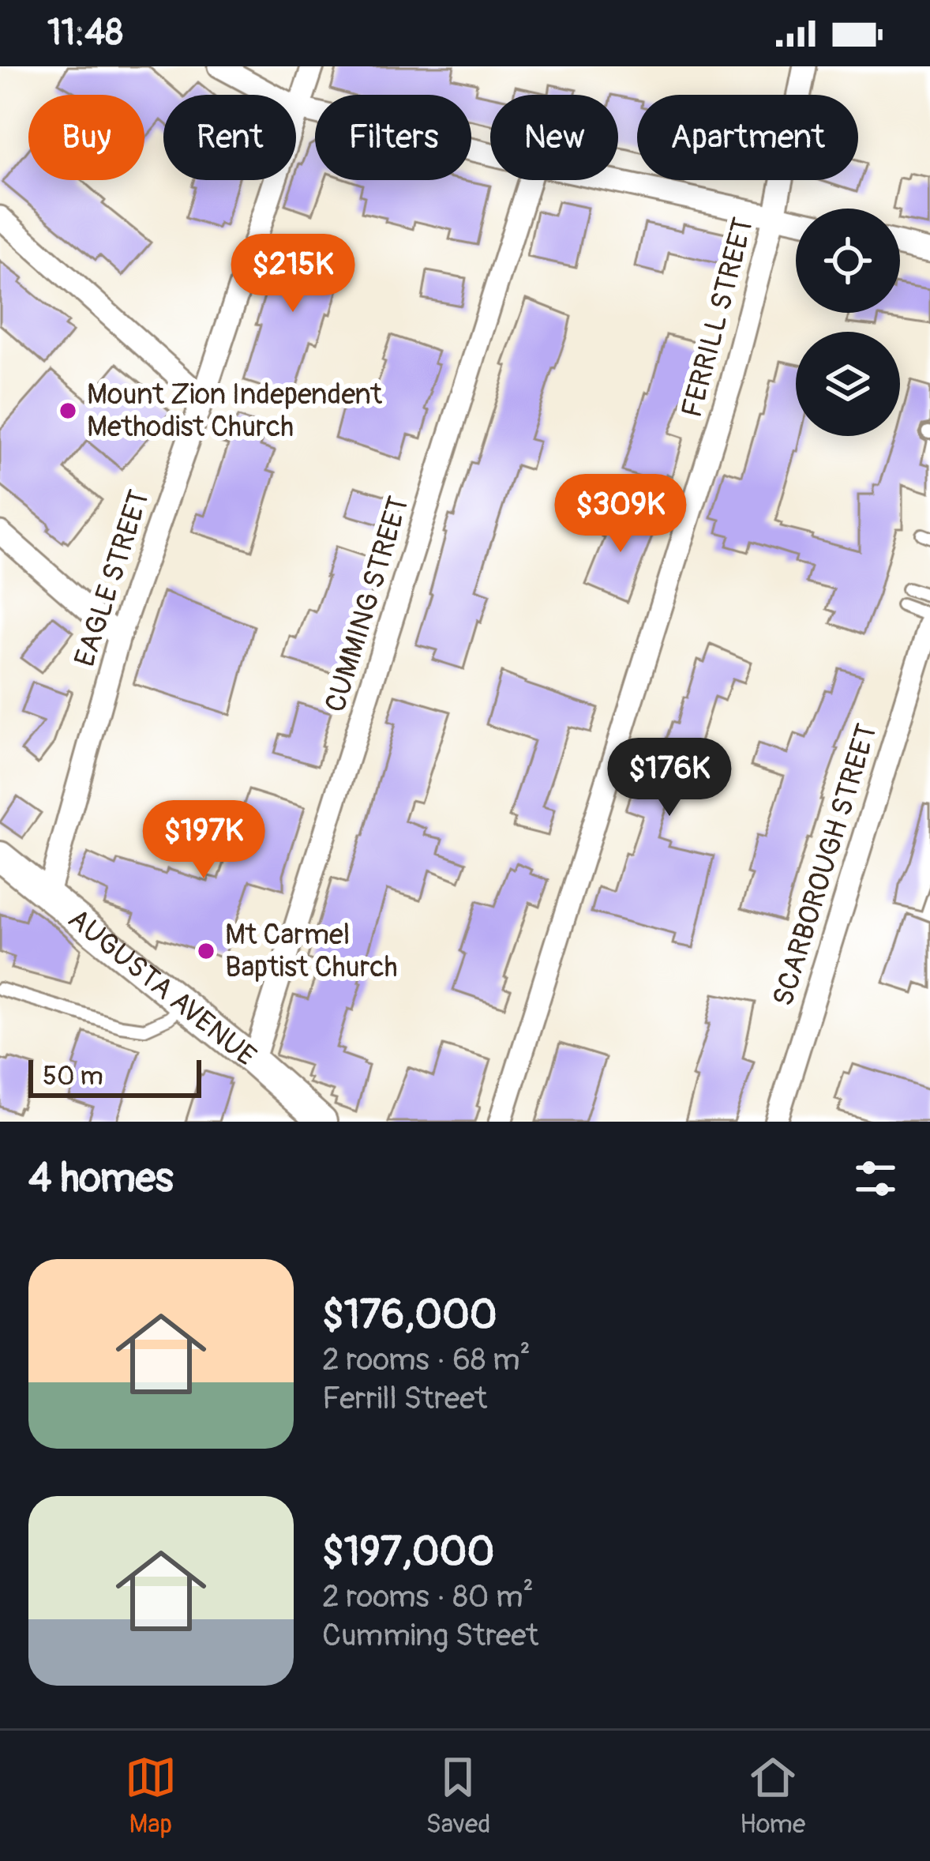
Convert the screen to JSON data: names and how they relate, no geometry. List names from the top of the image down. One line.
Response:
{"streets":{"main road":["AUGUSTA AVENUE"],"street":["FERRILL STREET","EAGLE STREET","CUMMING STREET","SCARBOROUGH STREET"]},"crossings":[["EAGLE STREET","AUGUSTA AVENUE"],["CUMMING STREET","AUGUSTA AVENUE"]],"places":["Mount Zion Independent Methodist Church","Mt Carmel Baptist Church"],"scale_bar":"50 m","page":{"status":"11:48","chip":["Buy","Rent","Filters","New","Apartment"],"price":["$215K","$309K","$176K","$197K"],"scale":"50 m","heading":"4 homes","list":[{"name":"$176,000","note":"2 rooms · 68 m² · Ferrill Street"},{"name":"$197,000","note":"2 rooms · 80 m² · Cumming Street"}],"tabs":["Map","Saved","Home"]}}
